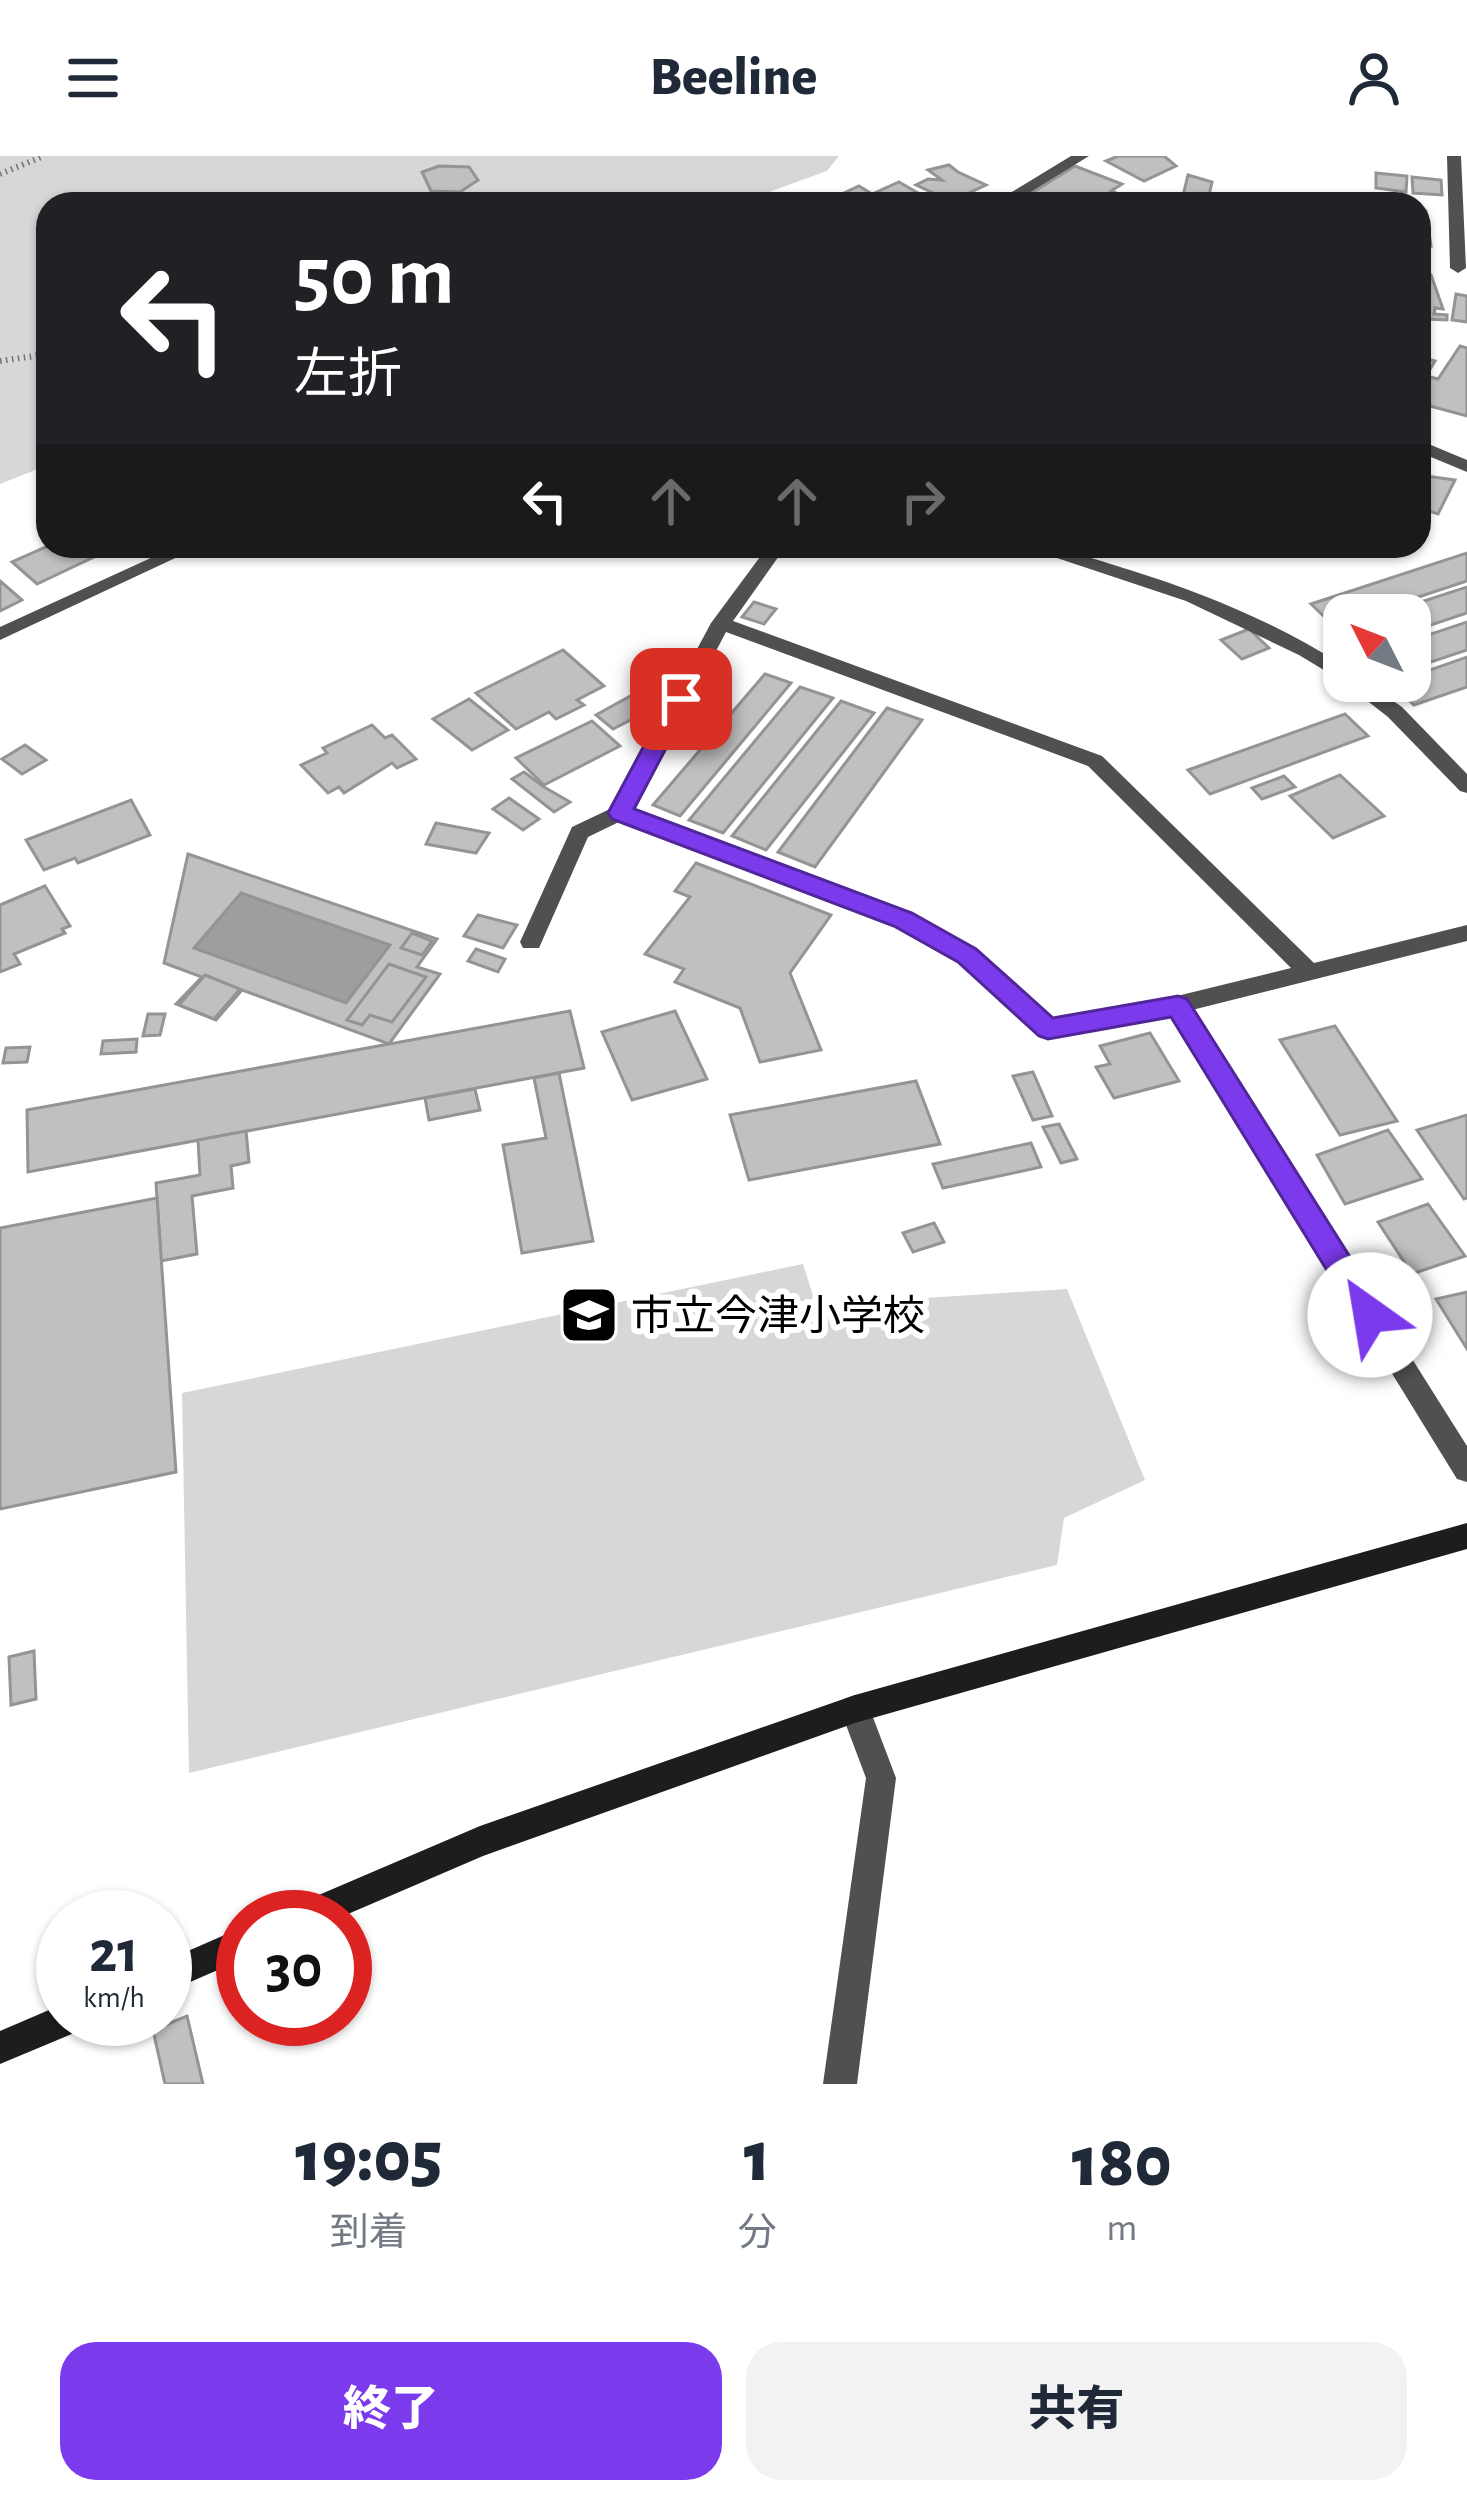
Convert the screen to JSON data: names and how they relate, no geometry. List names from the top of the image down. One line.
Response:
{"places":{"school or university":["市立今津小学校"]},"north":"top left","page":{"header":"Beeline","turn":["50 m","左折"],"speed":"21 km/h","limit":"30","eta":["19:05","到着","1","分","180","m"],"buttons":["終了","共有"]}}
